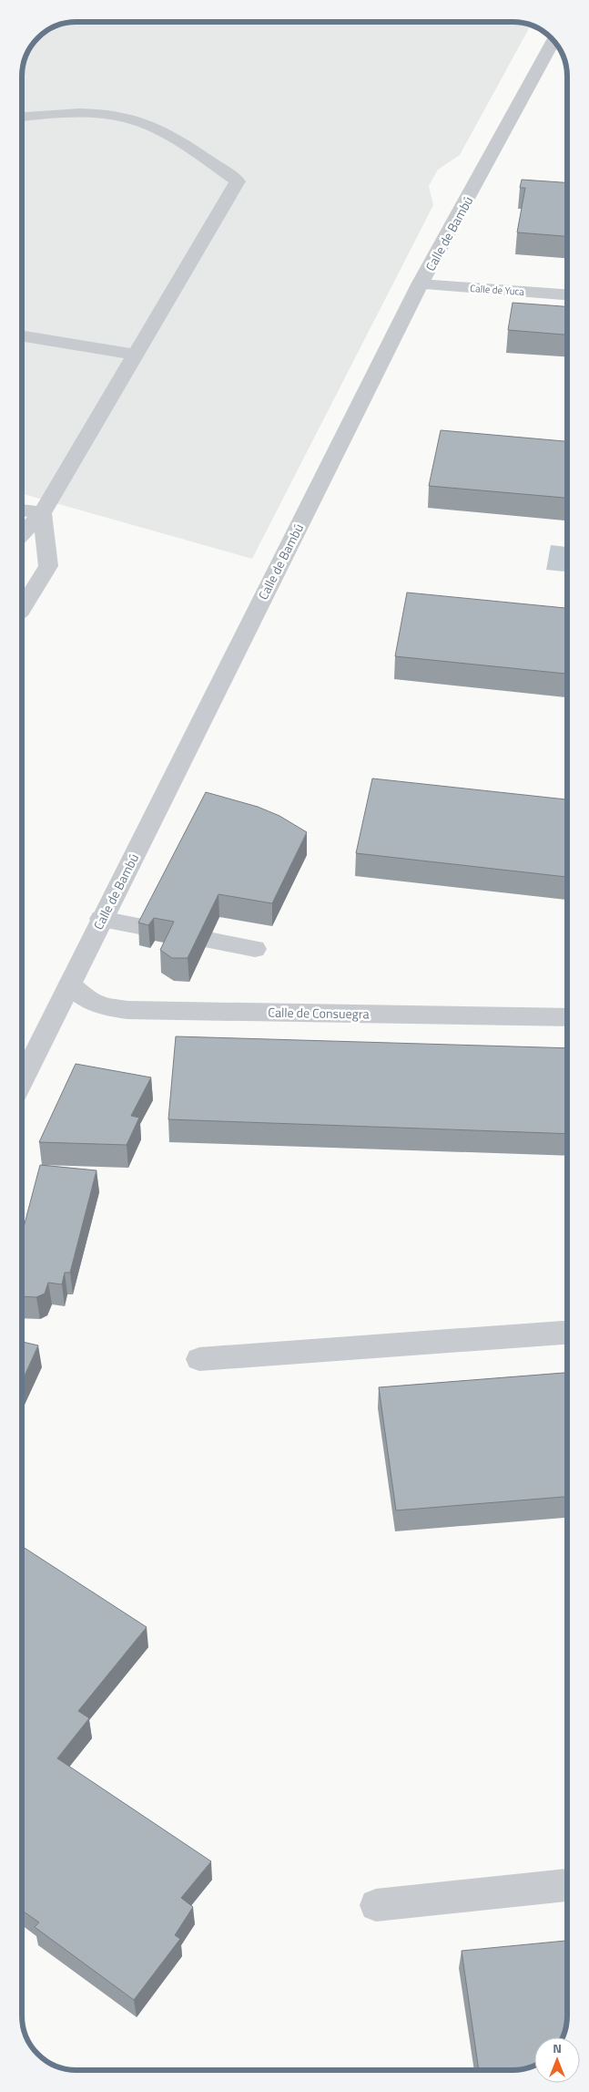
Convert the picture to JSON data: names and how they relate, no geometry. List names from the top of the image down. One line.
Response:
{"streets":{"street":["Calle de Bambú","Calle de Yuca","Calle de Consuegra"]},"crossings":[["Calle de Bambú","Calle de Yuca"],["Calle de Bambú","Calle de Consuegra"]],"north":"top"}
